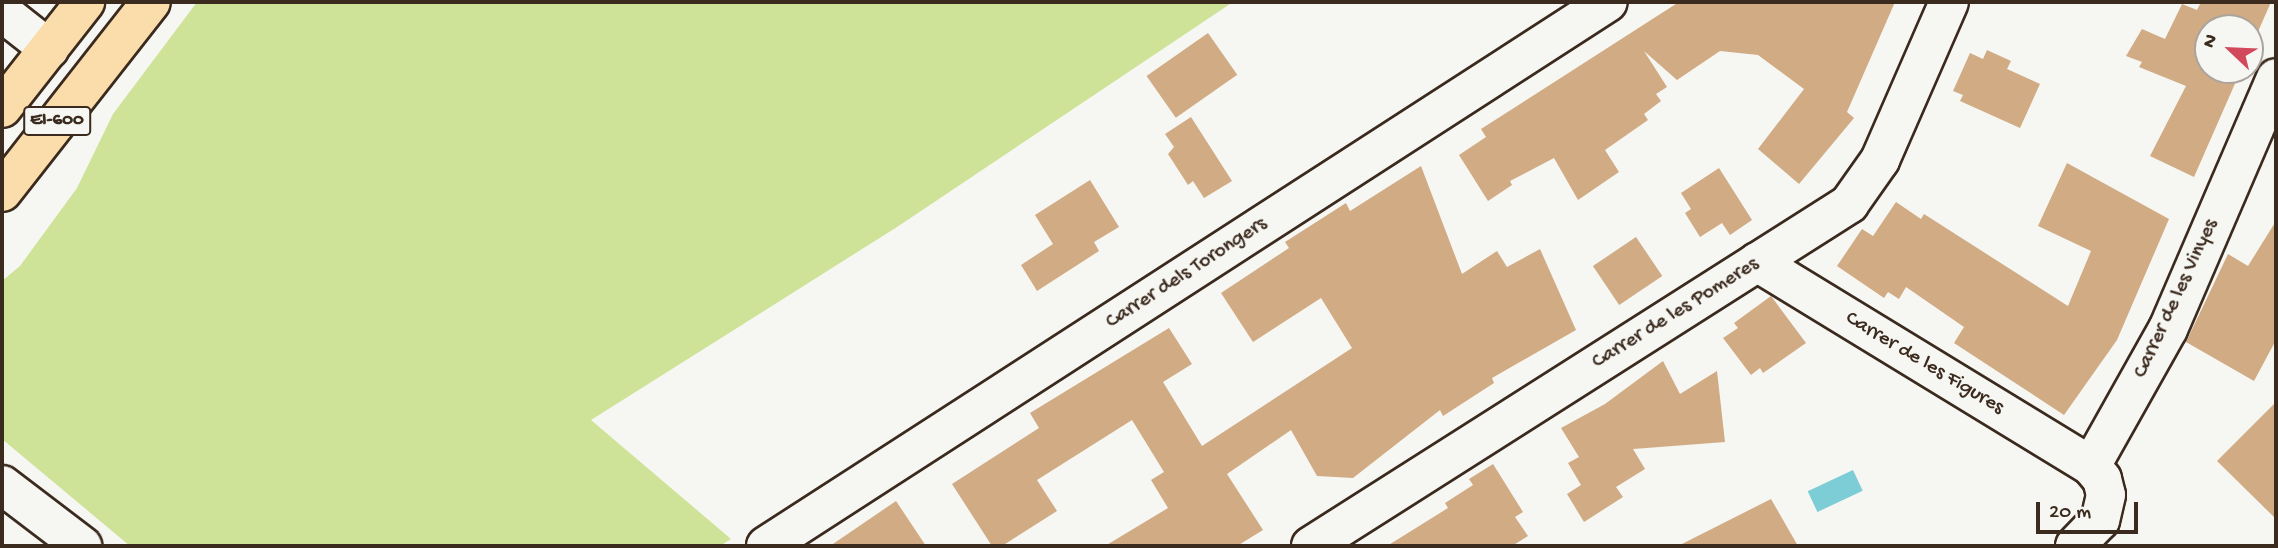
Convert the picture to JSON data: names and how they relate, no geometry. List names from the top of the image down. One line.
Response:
{"streets":{"main road":["EI-600"],"street":["Carrer dels Torongers","Carrer de les Vinyes","Carrer de les Pomeres","Carrer de les Figures"]},"crossings":[["Carrer de les Vinyes","Carrer de les Figures"],["Carrer de les Pomeres","Carrer de les Figures"]],"scale_bar":"20 m","north":"top left"}
